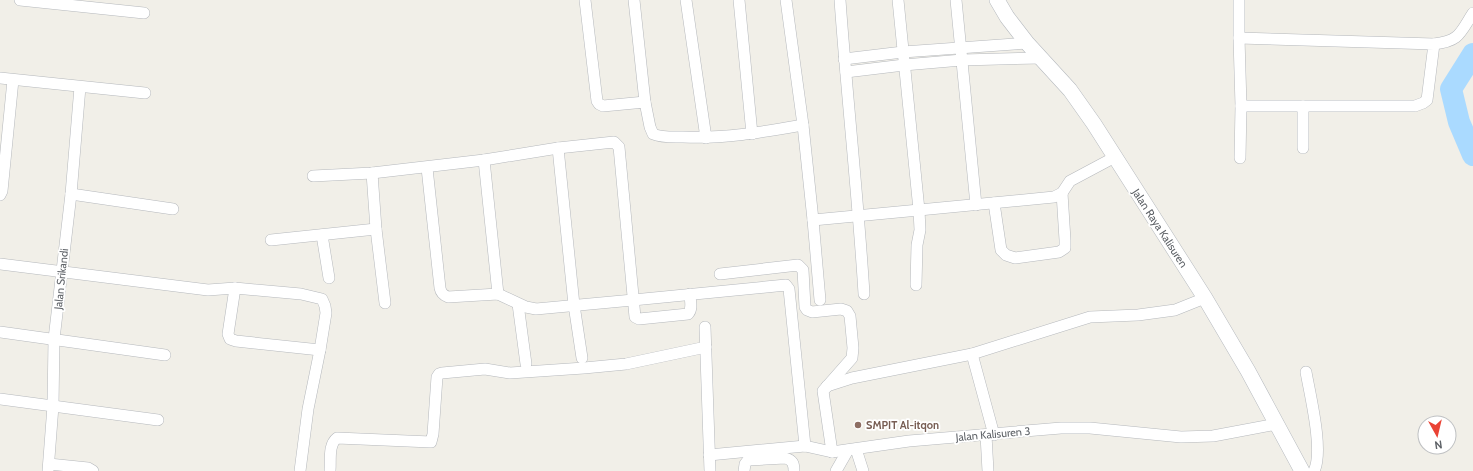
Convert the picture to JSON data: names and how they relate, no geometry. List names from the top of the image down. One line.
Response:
{"streets":{"main road":["Jalan Raya Kalisuren"],"street":["Jalan Srikandi","Jalan Kalisuren 3"]},"crossings":[["Jalan Raya Kalisuren","Jalan Kalisuren 3"]],"places":["SMPIT Al-itqon"],"north":"bottom"}
